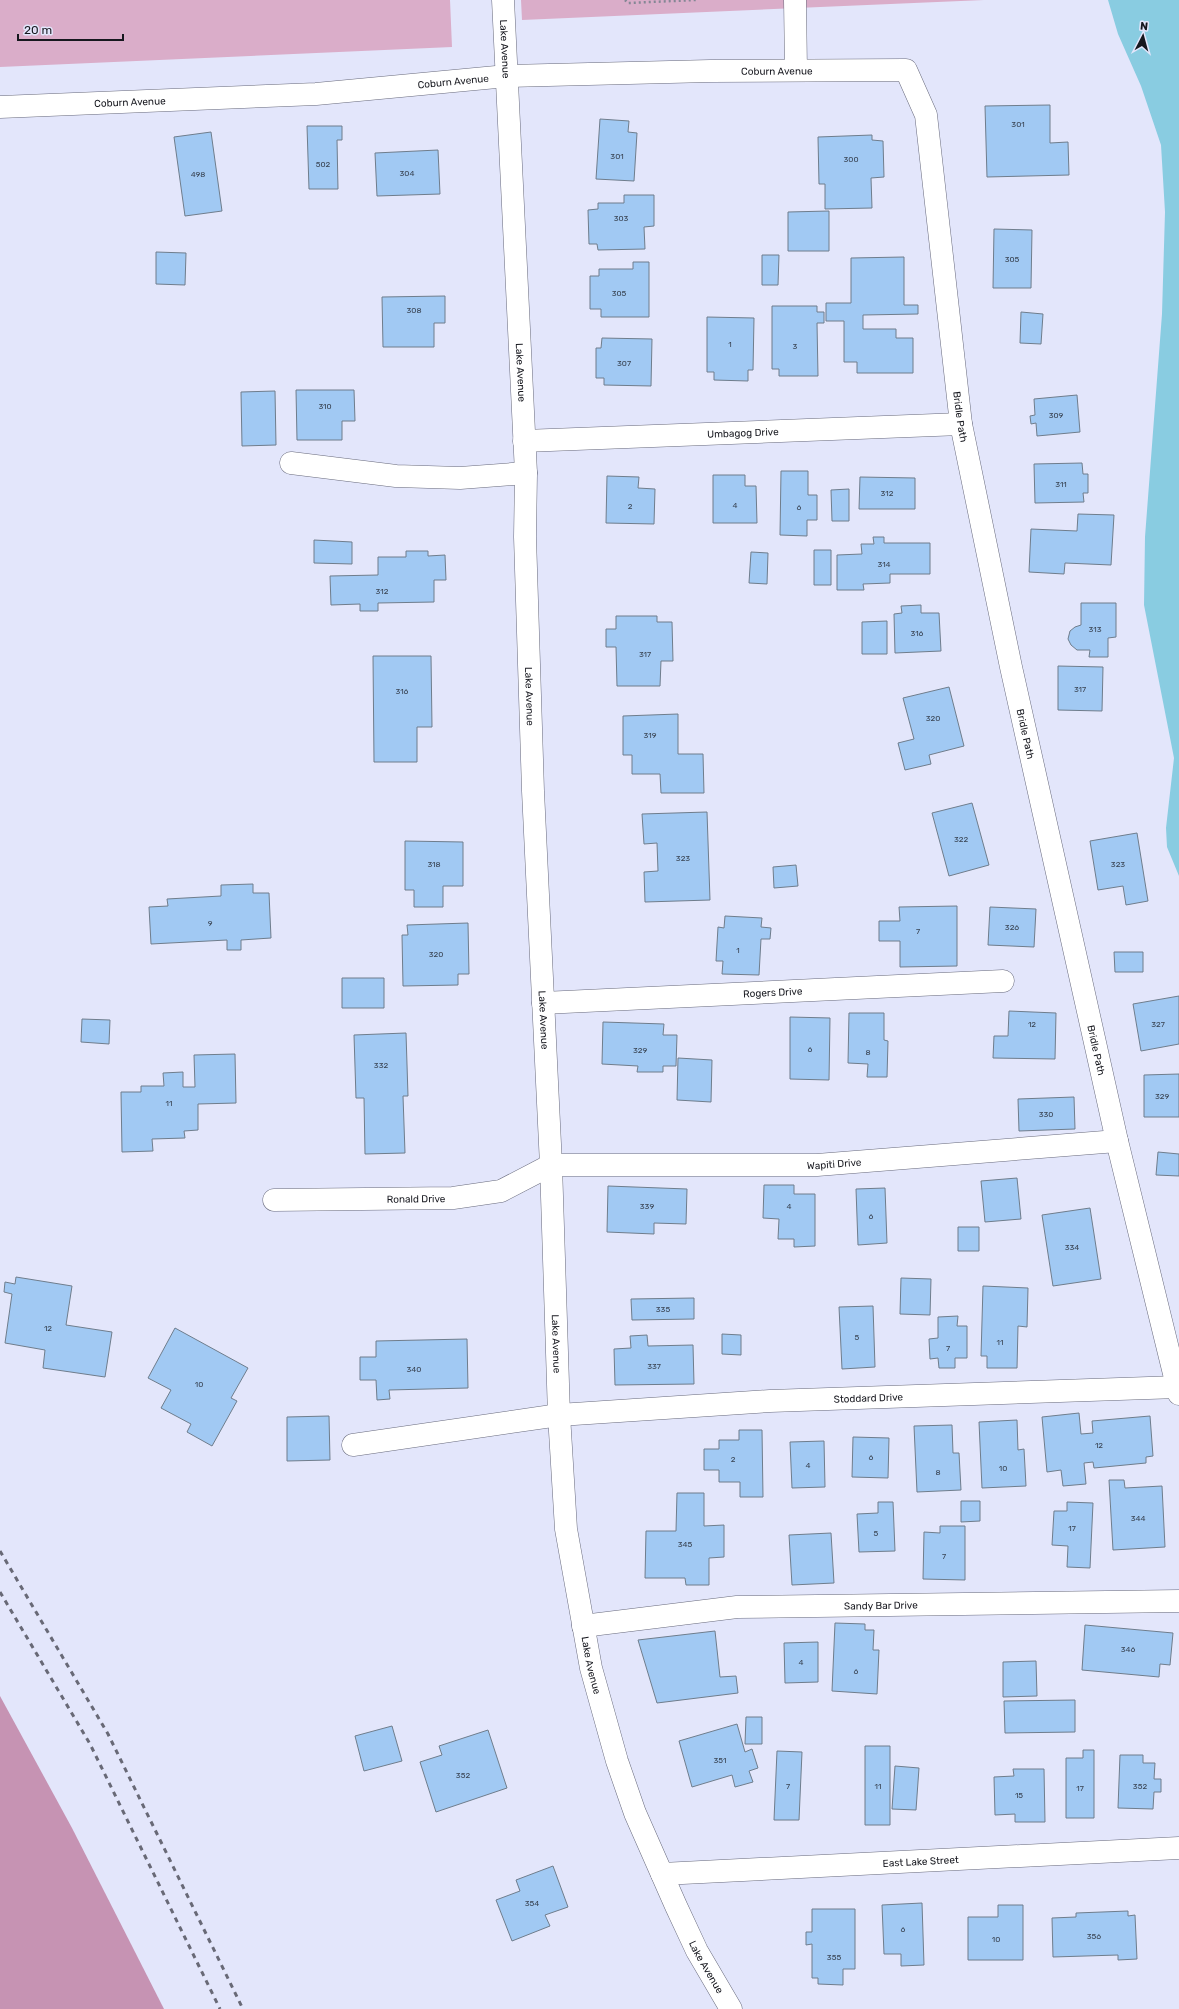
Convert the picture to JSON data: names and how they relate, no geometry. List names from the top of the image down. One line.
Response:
{"streets":{"street":["Lake Avenue","Coburn Avenue","Bridle Path","Umbagog Drive","Rogers Drive","Wapiti Drive","Ronald Drive","Stoddard Drive","Sandy Bar Drive","East Lake Street"]},"crossings":[["Lake Avenue","Coburn Avenue"],["Lake Avenue","Umbagog Drive"],["Lake Avenue","Rogers Drive"],["Lake Avenue","Wapiti Drive"],["Lake Avenue","Ronald Drive"],["Lake Avenue","Stoddard Drive"],["Lake Avenue","Sandy Bar Drive"],["Lake Avenue","East Lake Street"],["Coburn Avenue","Bridle Path"],["Bridle Path","Umbagog Drive"],["Bridle Path","Wapiti Drive"],["Bridle Path","Stoddard Drive"],["Wapiti Drive","Ronald Drive"]],"house_numbers":["301","301","300","502","304","498","303","305","305","308","1","3","307","310","309","311","312","4","2","6","314","312","313","316","317","317","316","320","319","322","323","318","323","9","326","7","1","320","12","327","6","329","8","332","329","11","330","339","4","6","334","335","12","5","11","7","337","340","10","12","6","2","4","10","8","344","17","5","345","7","346","4","6","351","352","7","11","352","17","15","354","6","356","10","355"],"scale_bar":"20 m","north":"top"}
